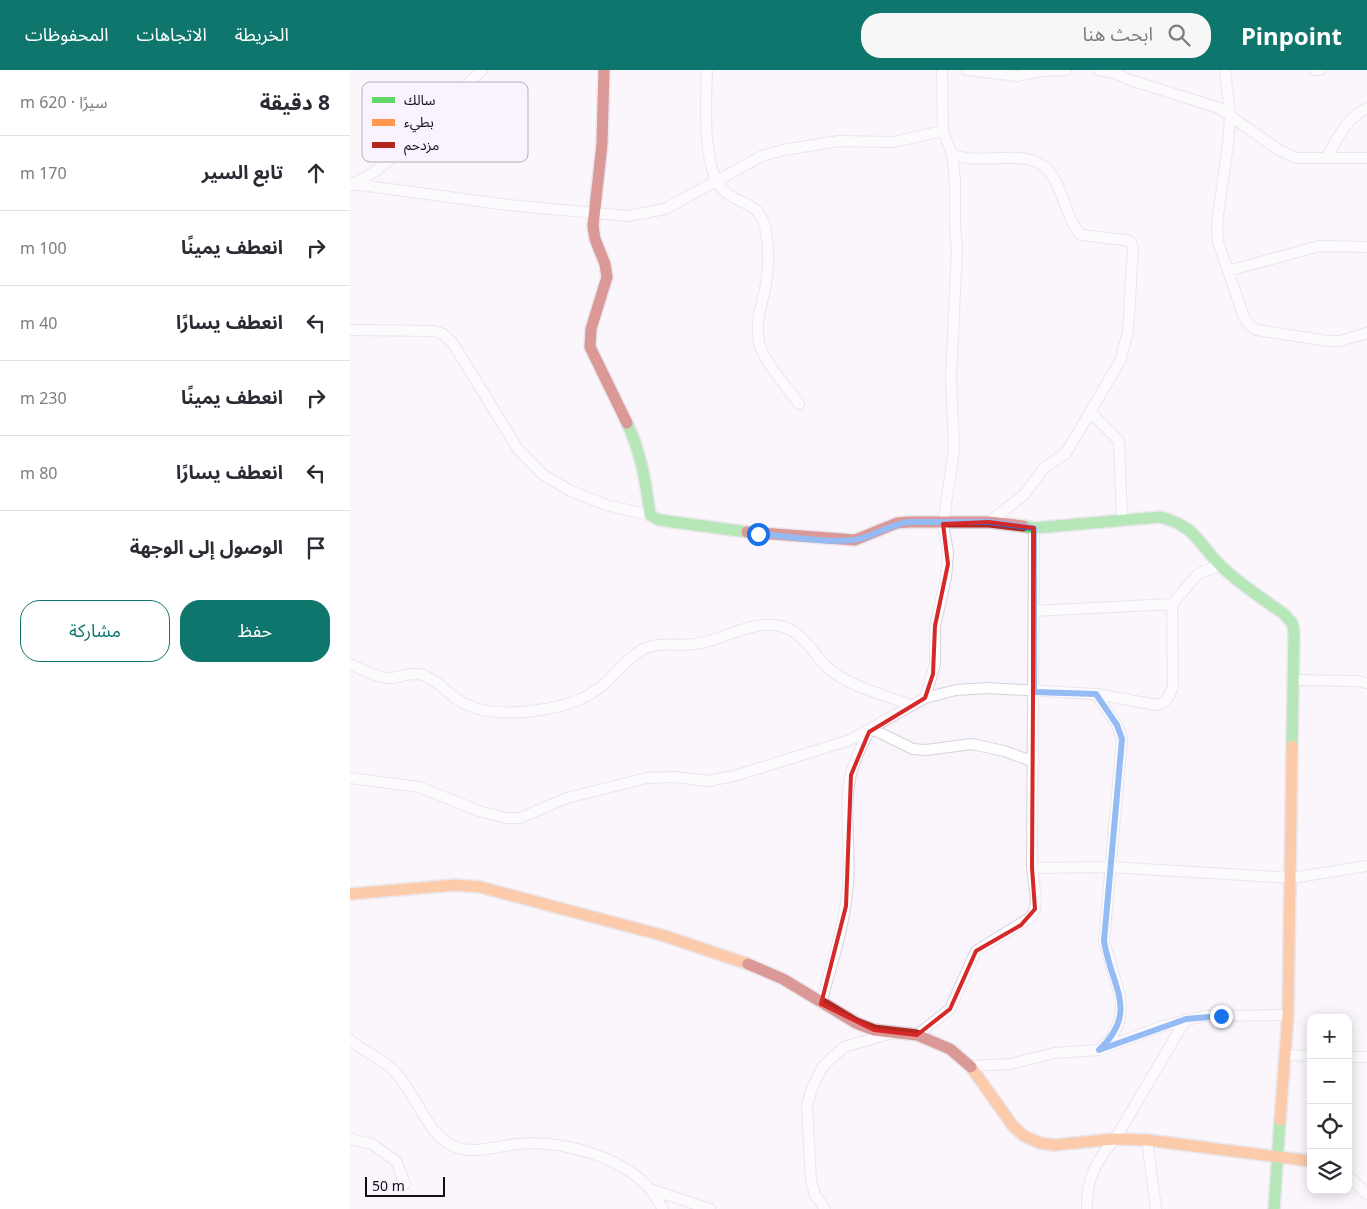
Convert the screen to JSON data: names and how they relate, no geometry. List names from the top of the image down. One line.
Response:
{"legend":["سالك","بطيء","مزدحم"],"scale_bar":"50 m","page":{"header":"Pinpoint","search":"ابحث هنا","nav":["الخريطة","الاتجاهات","المحفوظات"],"heading":["8 دقيقة","سيرًا · 620 m"],"list":[["تابع السير","170 m"],["انعطف يمينًا","100 m"],["انعطف يسارًا","40 m"],["انعطف يمينًا","230 m"],["انعطف يسارًا","80 m"],"الوصول إلى الوجهة"],"buttons":["حفظ","مشاركة"],"map_buttons":["+","−"],"scale":"50 m"}}
